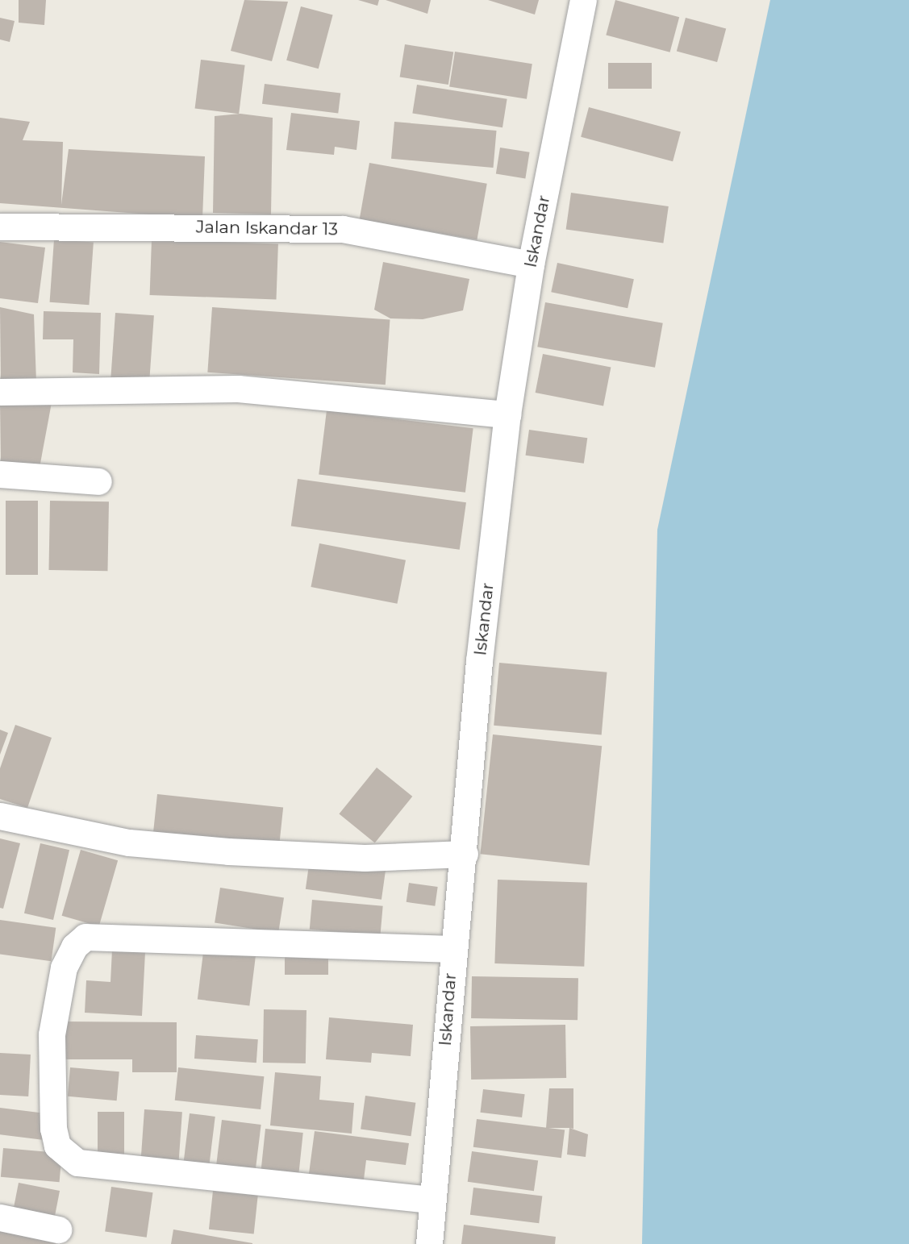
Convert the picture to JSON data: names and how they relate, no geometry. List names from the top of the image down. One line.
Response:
{"streets":{"street":["Jalan Iskandar 13","Iskandar"]},"crossings":[["Jalan Iskandar 13","Iskandar"]]}
